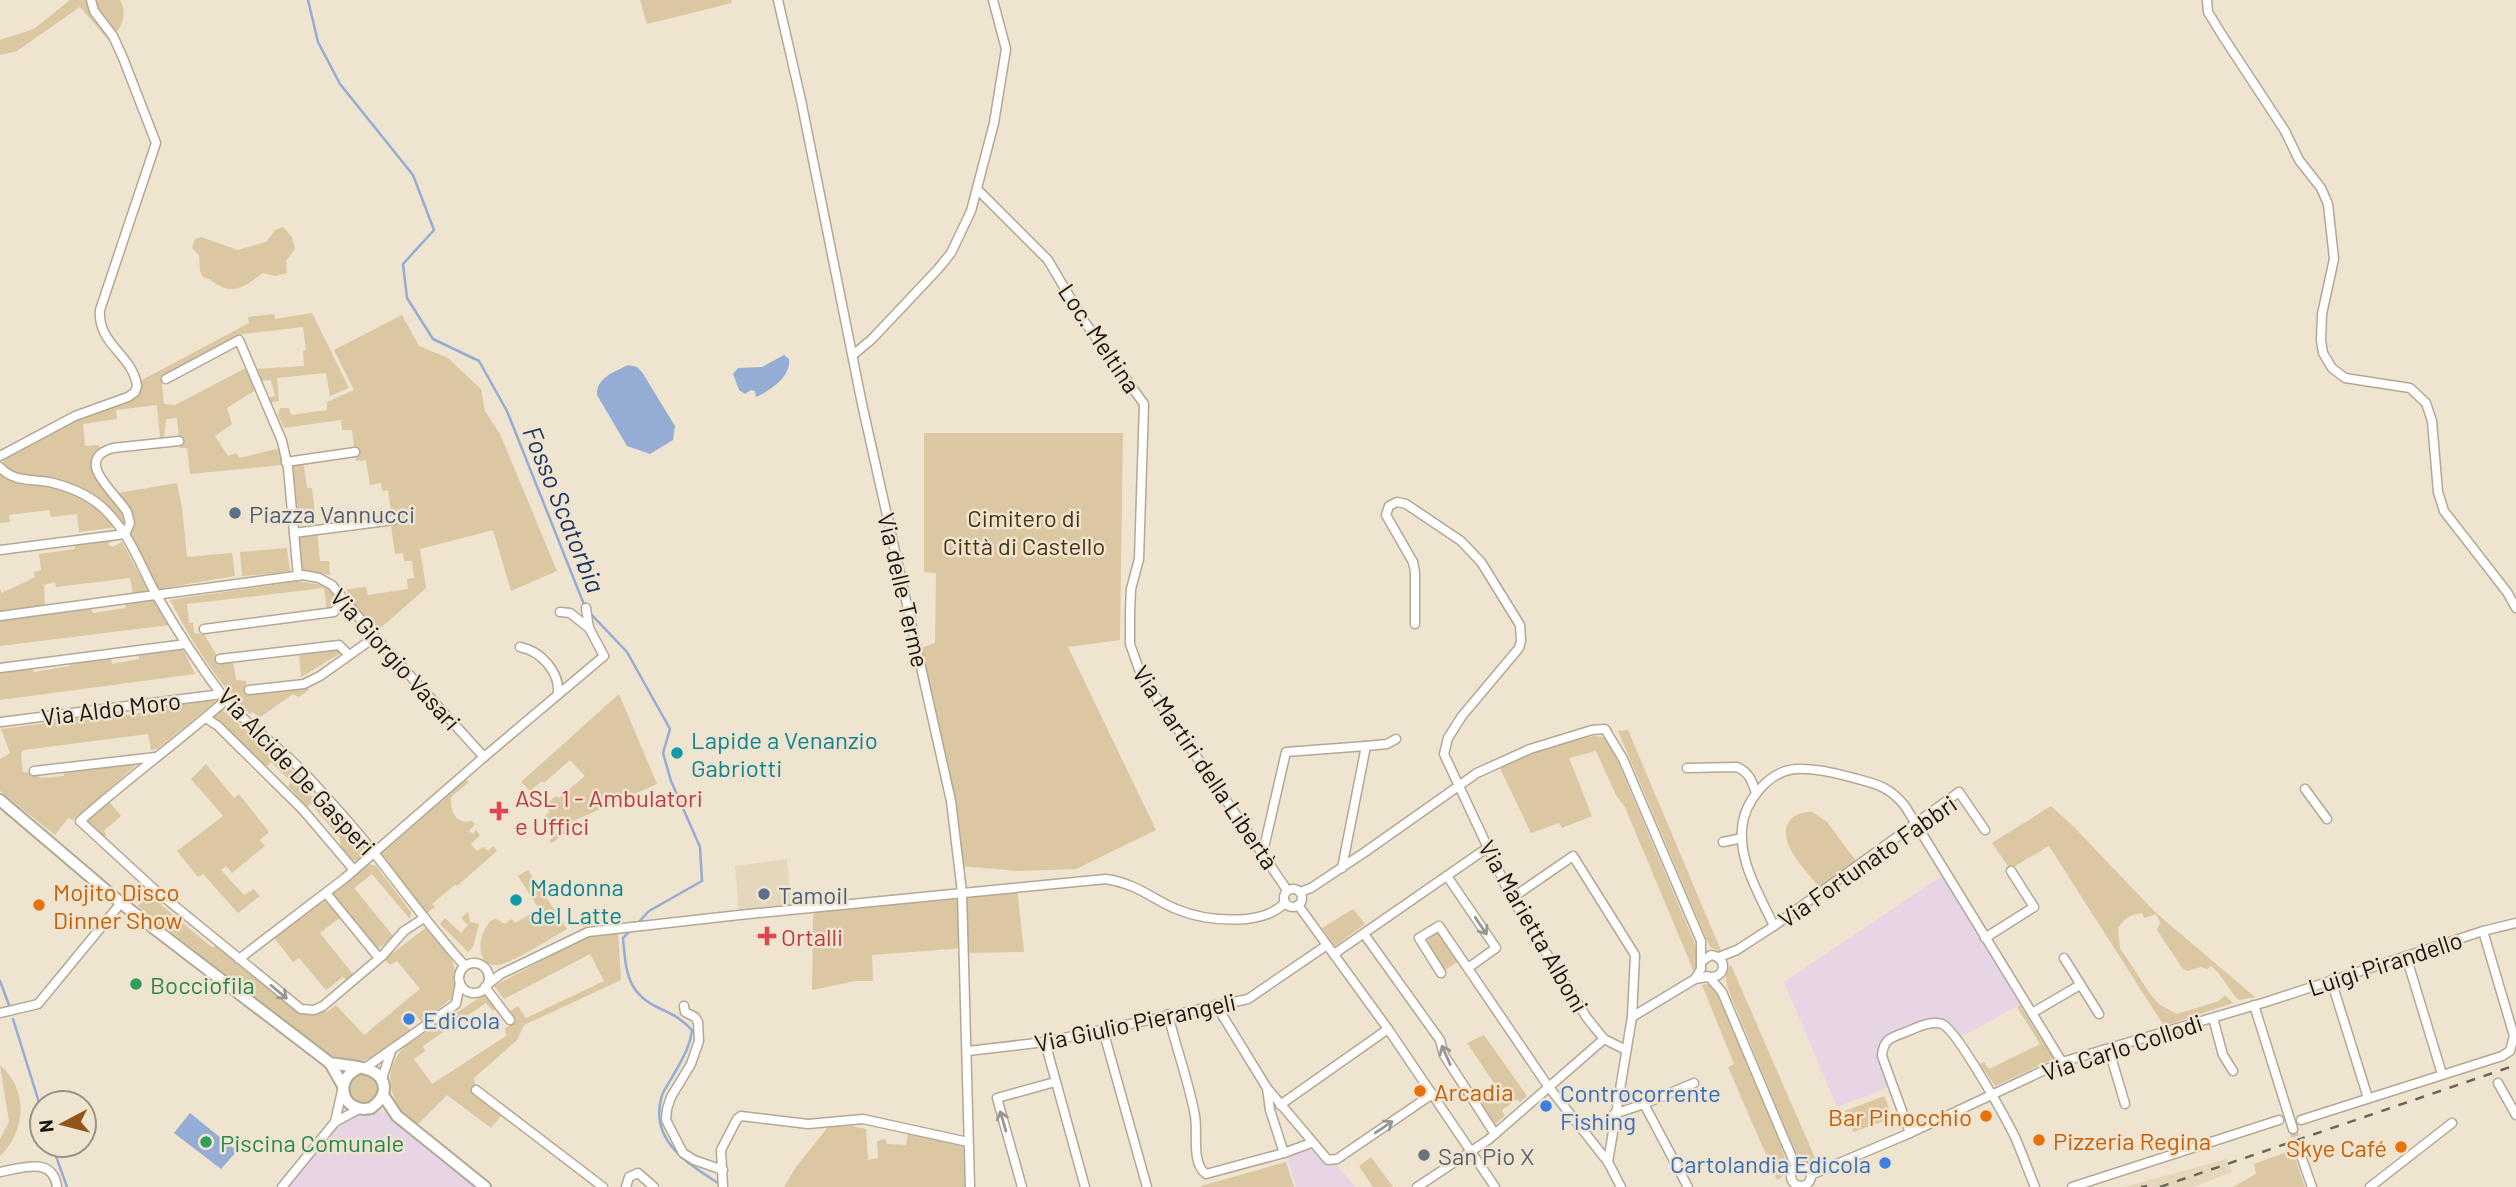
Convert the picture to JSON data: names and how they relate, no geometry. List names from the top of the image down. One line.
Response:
{"streets":{"street":["Loc. Meltina","Via delle Terme","Via Giorgio Vasari","Via Aldo Moro","Via Martiri della Libertà","Via Alcide De Gasperi","Via Fortunato Fabbri","Via Marietta Alboni","Luigi Pirandello","Via Giulio Pierangeli","Via Carlo Collodi"]},"crossings":[["Loc. Meltina","Via Martiri della Libertà"],["Via delle Terme","Via Giulio Pierangeli"],["Via Giorgio Vasari","Via Alcide De Gasperi"],["Via Aldo Moro","Via Alcide De Gasperi"],["Luigi Pirandello","Via Carlo Collodi"]],"water":["Fosso Scatorbia"],"parks":["Cimitero di Città di Castello"],"places":{"other":["Piazza Vannucci","Lapide a Venanzio Gabriotti","Tamoil","Madonna del Latte","Mojito Disco Dinner Show","Bocciofila","Edicola","Arcadia","Controcorrente Fishing","Bar Pinocchio","Pizzeria Regina","Piscina Comunale","Skye Café","San Pio X","Cartolandia Edicola"],"health":["ASL 1 - Ambulatori e Uffici","Ortalli"]},"north":"left"}
